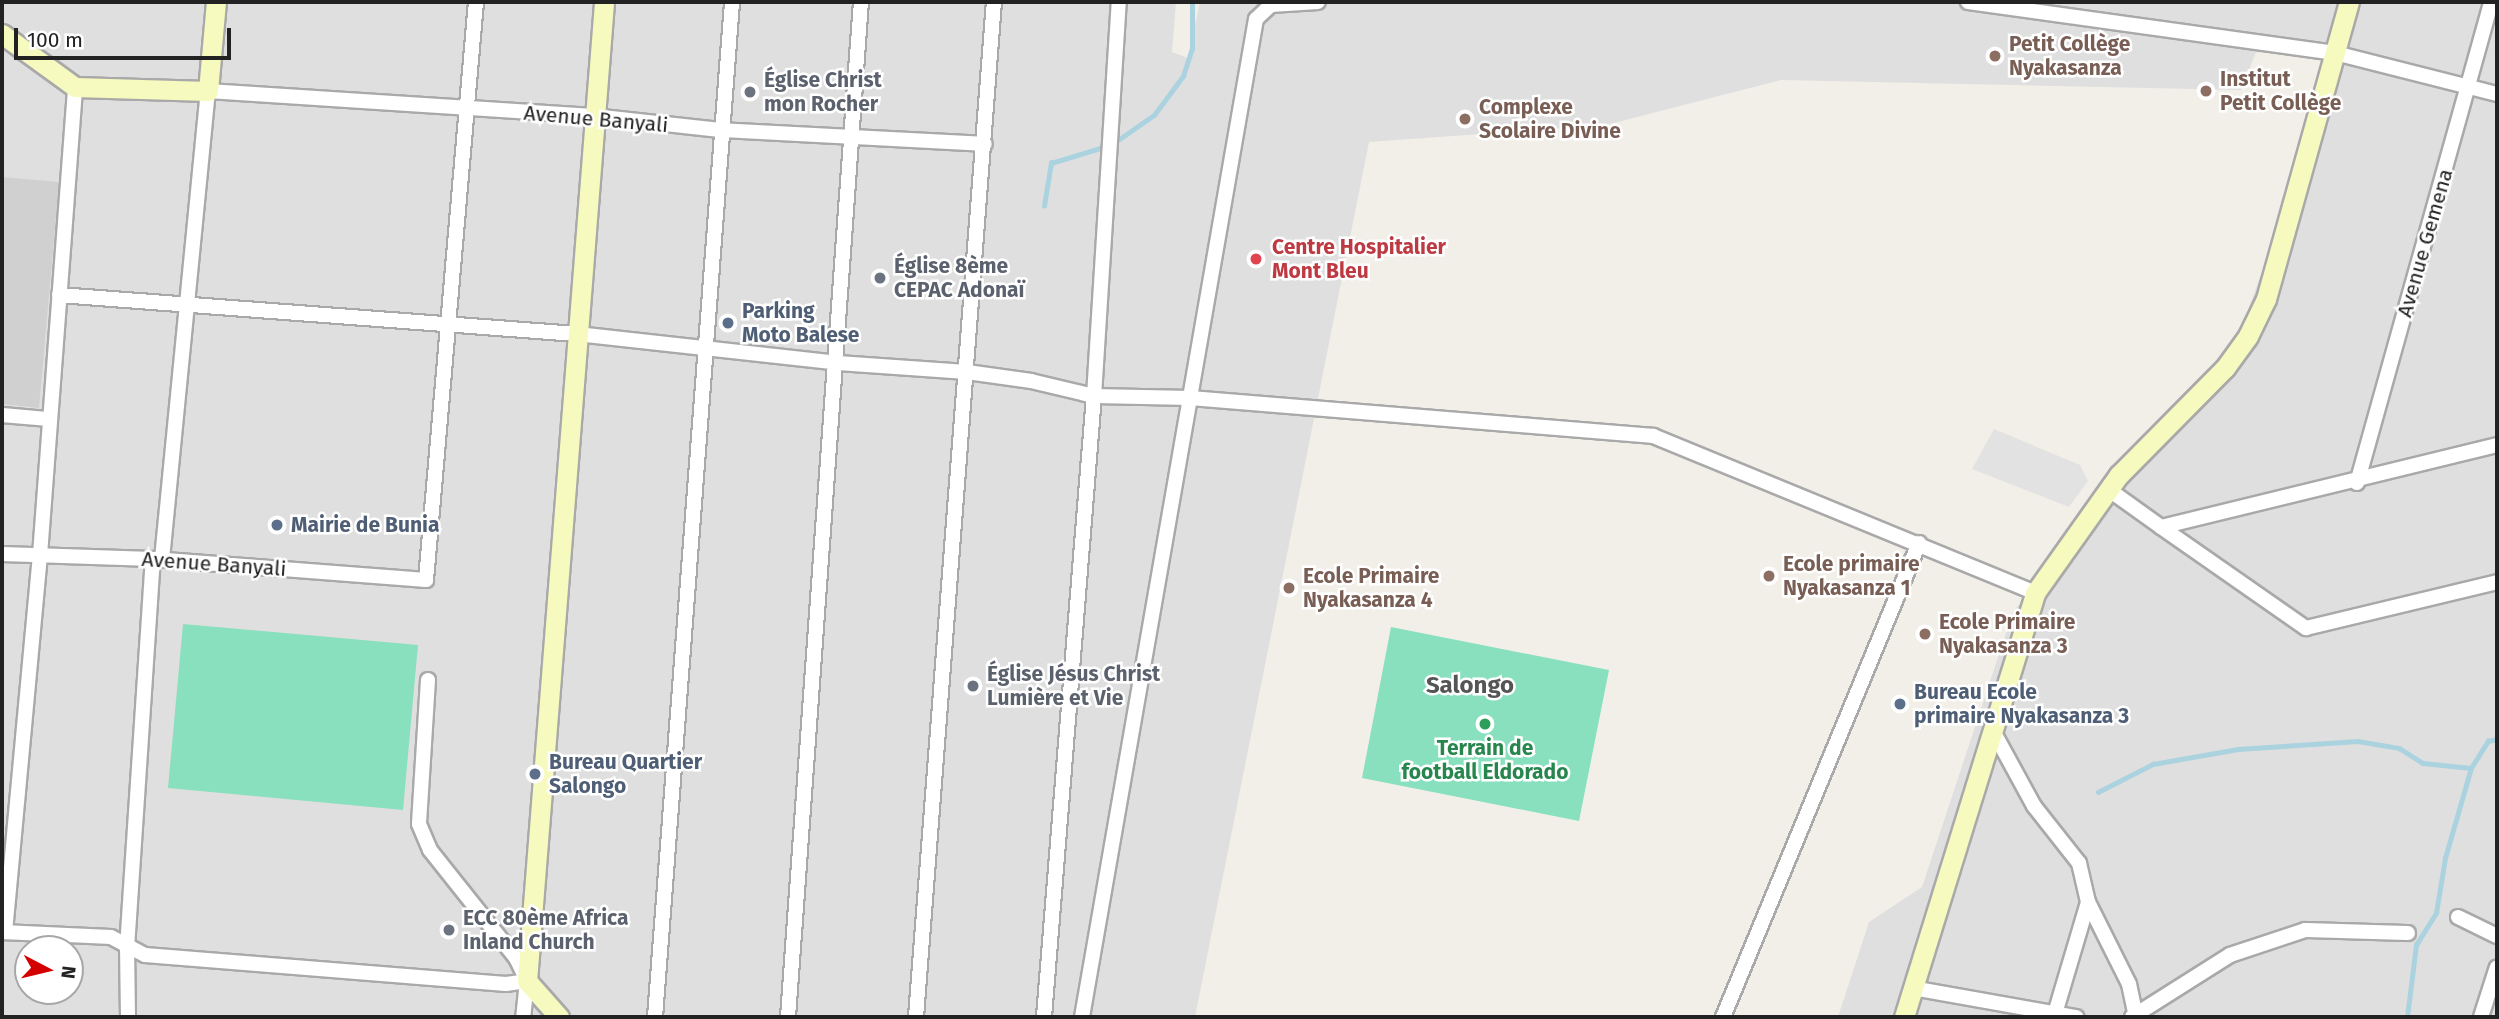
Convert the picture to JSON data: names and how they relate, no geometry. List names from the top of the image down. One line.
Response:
{"streets":{"street":["Avenue Banyali","Avenue Gemena"]},"districts":["Salongo"],"places":["Petit Collège Nyakasanza","Institut Petit Collège","Église Christ mon Rocher","Complexe Scolaire Divine","Centre Hospitalier Mont Bleu","Église 8ème CEPAC Adonaï","Parking Moto Balese","Mairie de Bunia","Ecole primaire Nyakasanza 1","Ecole Primaire Nyakasanza 4","Ecole Primaire Nyakasanza 3","Église Jésus Christ Lumière et Vie","Bureau Ecole primaire Nyakasanza 3","Terrain de football Eldorado","Bureau Quartier Salongo","ECC 80ème Africa Inland Church"],"scale_bar":"100 m","north":"right"}
